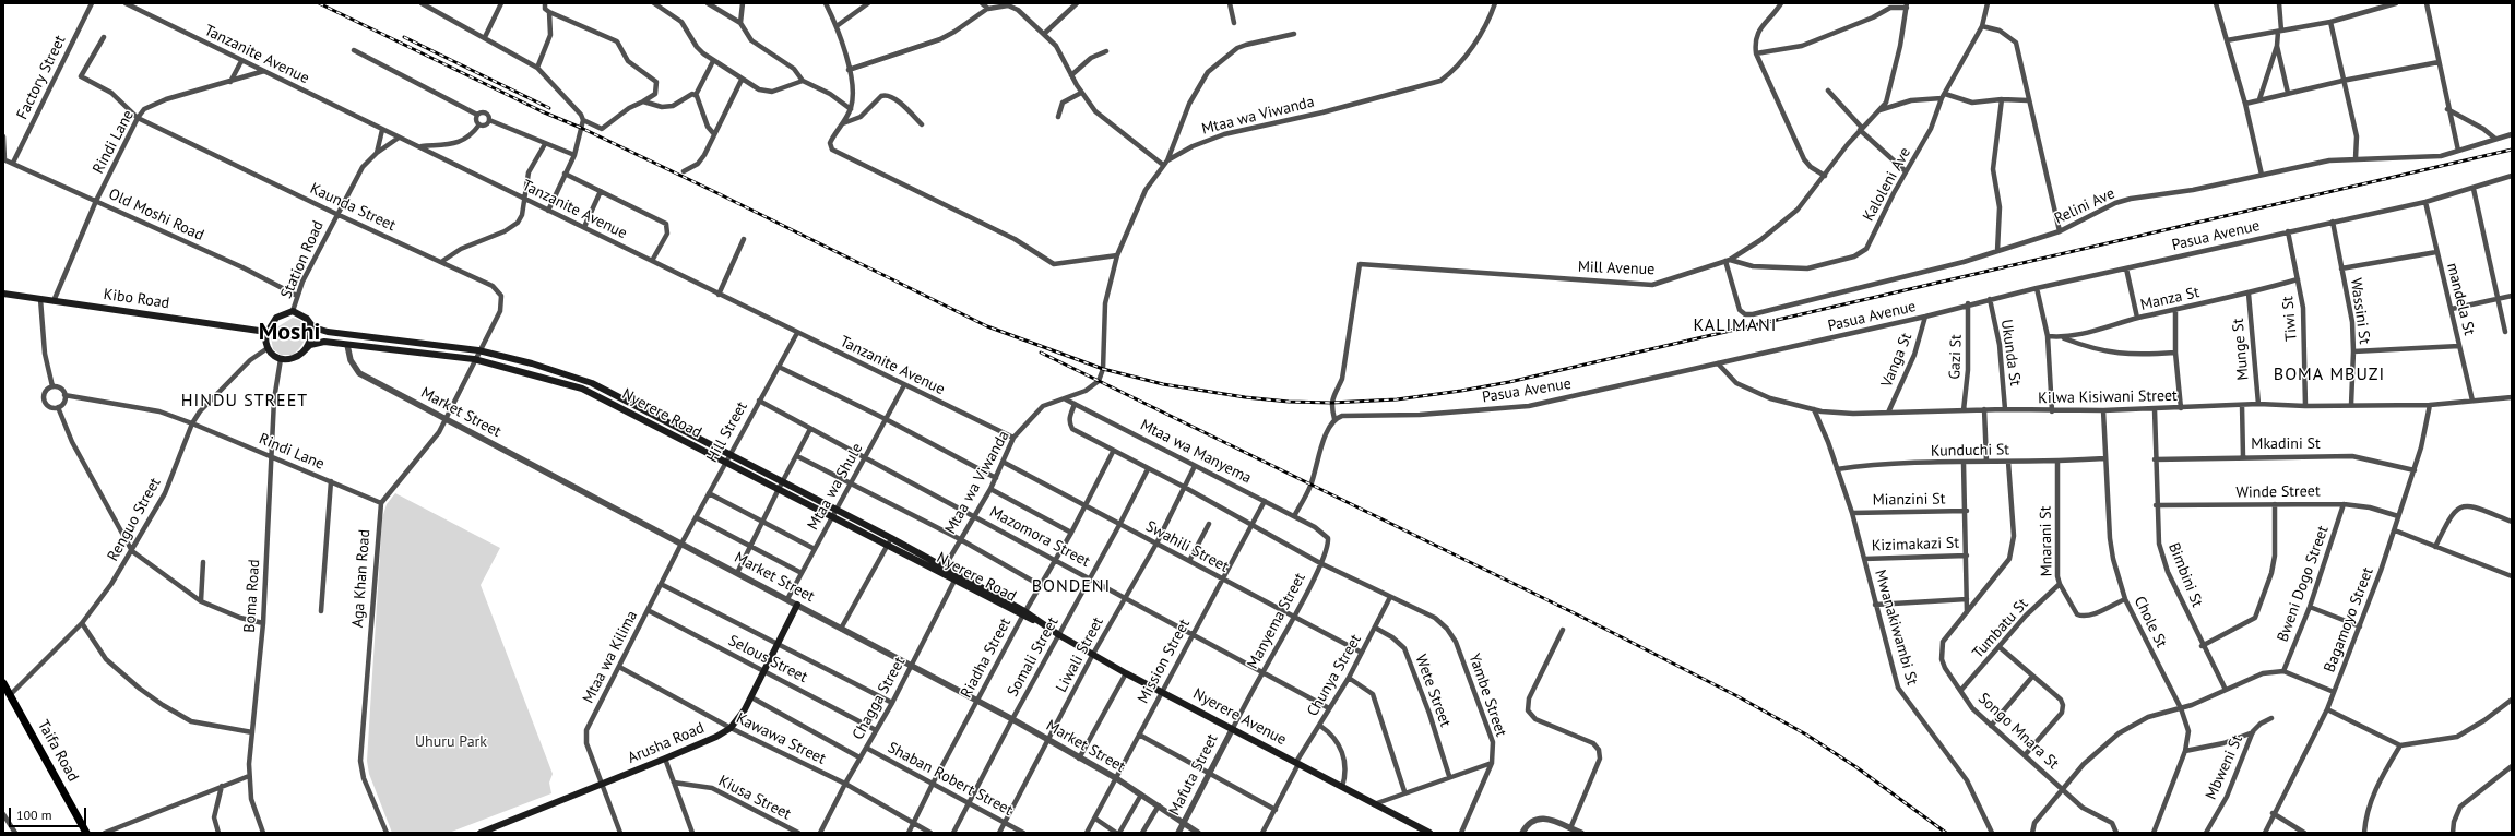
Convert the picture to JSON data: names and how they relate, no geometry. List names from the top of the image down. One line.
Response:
{"streets":{"highway":["Taifa Road"],"main road":["Kibo Road","Nyerere Road","Nyerere Avenue","Arusha Road"],"street":["Tanzanite Avenue","Factory Street","Mtaa wa Viwanda","Rindi Lane","Kaloleni Ave","Relini Ave","Kaunda Street","Old Moshi Road","Pasua Avenue","Station Road","Mill Avenue","Manza St","mandela St","Wassini St","Tiwi St","Munge St","Ukunda St","Gazi St","Vanga St","Kilwa Kisiwani Street","Market Street","Hill Street","Mkadini St","Kunduchi St","Mtaa wa Manyema","Mtaa wa Shule","Winde Street","Mianzini St","Renguo Street","Mazomora Street","Mnarani St","Kizimakazi St","Swahili Street","Bimbini St","Aga Khan Road","Bweni Dogo Street","Boma Road","Bagamoyo Street","Manyema Street","Chole St","Mwanakiwambi St","Tumbatu St","Liwali Street","Mtaa wa Kilima","Somali Street","Riadha Street","Selous Street","Mission Street","Chunya Street","Wete Street","Yambe Street","Chagga Street","Songo Mnara St","Kawawa Street","Mbweni St","Mafuta Street","Shaban Robert Street","Kiusa Street"]},"crossings":[["Tanzanite Avenue","Mtaa wa Viwanda"],["Tanzanite Avenue","Rindi Lane"],["Tanzanite Avenue","Station Road"],["Tanzanite Avenue","Hill Street"],["Tanzanite Avenue","Mtaa wa Shule"],["Factory Street","Old Moshi Road"],["Mtaa wa Viwanda","Nyerere Road"],["Mtaa wa Viwanda","Mtaa wa Manyema"],["Mtaa wa Viwanda","Mazomora Street"],["Mtaa wa Viwanda","Swahili Street"],["Rindi Lane","Kaunda Street"],["Rindi Lane","Old Moshi Road"],["Rindi Lane","Kibo Road"],["Rindi Lane","Renguo Street"],["Rindi Lane","Aga Khan Road"],["Rindi Lane","Boma Road"],["Kaloleni Ave","Relini Ave"],["Kaloleni Ave","Mill Avenue"],["Relini Ave","Mill Avenue"],["Kaunda Street","Station Road"],["Kaunda Street","Nyerere Road"],["Old Moshi Road","Station Road"],["Pasua Avenue","Mill Avenue"],["Pasua Avenue","mandela St"],["Pasua Avenue","Wassini St"],["Pasua Avenue","Tiwi St"],["Pasua Avenue","Ukunda St"],["Pasua Avenue","Gazi St"],["Pasua Avenue","Vanga St"],["Pasua Avenue","Kilwa Kisiwani Street"],["Station Road","Kibo Road"],["Station Road","Nyerere Road"],["Station Road","Renguo Street"],["Station Road","Boma Road"],["Kibo Road","Nyerere Road"],["Kibo Road","Renguo Street"],["Kibo Road","Boma Road"],["Manza St","Tiwi St"],["Manza St","Munge St"],["mandela St","Kilwa Kisiwani Street"],["Wassini St","Kilwa Kisiwani Street"],["Tiwi St","Kilwa Kisiwani Street"],["Munge St","Kilwa Kisiwani Street"],["Ukunda St","Kilwa Kisiwani Street"],["Gazi St","Kilwa Kisiwani Street"],["Vanga St","Kilwa Kisiwani Street"],["Kilwa Kisiwani Street","Bimbini St"],["Kilwa Kisiwani Street","Bagamoyo Street"],["Kilwa Kisiwani Street","Chole St"],["Kilwa Kisiwani Street","Mwanakiwambi St"],["Market Street","Nyerere Road"],["Market Street","Hill Street"],["Market Street","Mtaa wa Shule"],["Market Street","Liwali Street"],["Market Street","Mtaa wa Kilima"],["Market Street","Somali Street"],["Market Street","Riadha Street"],["Market Street","Mission Street"],["Market Street","Chagga Street"],["Market Street","Arusha Road"],["Market Street","Mafuta Street"],["Nyerere Road","Hill Street"],["Nyerere Road","Mtaa wa Shule"],["Nyerere Road","Renguo Street"],["Nyerere Road","Boma Road"],["Nyerere Road","Riadha Street"],["Nyerere Road","Chagga Street"],["Nyerere Road","Nyerere Avenue"],["Hill Street","Mazomora Street"],["Hill Street","Mtaa wa Kilima"],["Mkadini St","Bimbini St"],["Mkadini St","Bagamoyo Street"],["Kunduchi St","Mnarani St"],["Kunduchi St","Chole St"],["Kunduchi St","Mwanakiwambi St"],["Kunduchi St","Songo Mnara St"],["Mtaa wa Manyema","Manyema Street"],["Mtaa wa Manyema","Liwali Street"],["Mtaa wa Manyema","Mission Street"],["Mtaa wa Manyema","Yambe Street"],["Mtaa wa Shule","Mazomora Street"],["Winde Street","Bimbini St"],["Winde Street","Bweni Dogo Street"],["Winde Street","Bagamoyo Street"],["Mianzini St","Mwanakiwambi St"],["Renguo Street","Boma Road"],["Renguo Street","Taifa Road"],["Mazomora Street","Manyema Street"],["Mazomora Street","Liwali Street"],["Mazomora Street","Somali Street"],["Mazomora Street","Riadha Street"],["Mazomora Street","Mission Street"],["Mazomora Street","Chunya Street"],["Mnarani St","Chole St"],["Mnarani St","Tumbatu St"],["Kizimakazi St","Mwanakiwambi St"],["Swahili Street","Manyema Street"],["Swahili Street","Liwali Street"],["Swahili Street","Somali Street"],["Swahili Street","Riadha Street"],["Swahili Street","Mission Street"],["Swahili Street","Chunya Street"],["Manyema Street","Yambe Street"],["Manyema Street","Nyerere Avenue"],["Manyema Street","Mafuta Street"],["Tumbatu St","Songo Mnara St"],["Liwali Street","Yambe Street"],["Liwali Street","Nyerere Avenue"],["Liwali Street","Shaban Robert Street"],["Mtaa wa Kilima","Selous Street"],["Mtaa wa Kilima","Kawawa Street"],["Mtaa wa Kilima","Arusha Road"],["Somali Street","Yambe Street"],["Somali Street","Nyerere Avenue"],["Somali Street","Shaban Robert Street"],["Riadha Street","Yambe Street"],["Riadha Street","Kawawa Street"],["Riadha Street","Shaban Robert Street"],["Selous Street","Chagga Street"],["Selous Street","Arusha Road"],["Mission Street","Yambe Street"],["Mission Street","Nyerere Avenue"],["Chunya Street","Wete Street"],["Chunya Street","Yambe Street"],["Chunya Street","Nyerere Avenue"],["Chagga Street","Kawawa Street"],["Chagga Street","Shaban Robert Street"],["Nyerere Avenue","Mafuta Street"],["Kawawa Street","Arusha Road"]],"districts":["KALIMANI","Moshi","BOMA MBUZI","HINDU STREET","BONDENI"],"parks":["Uhuru Park"],"scale_bar":"100 m"}
